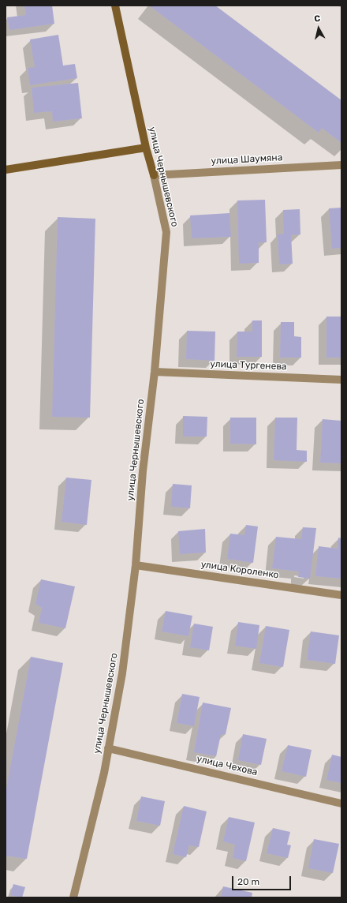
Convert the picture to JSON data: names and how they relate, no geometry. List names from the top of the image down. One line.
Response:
{"streets":{"street":["улица Шаумяна","улица Чернышевского","улица Тургенева","улица Короленко","улица Чехова"]},"crossings":[["улица Шаумяна","улица Чернышевского"],["улица Чернышевского","улица Тургенева"],["улица Чернышевского","улица Короленко"],["улица Чернышевского","улица Чехова"]],"scale_bar":"20 m","north":"top"}
